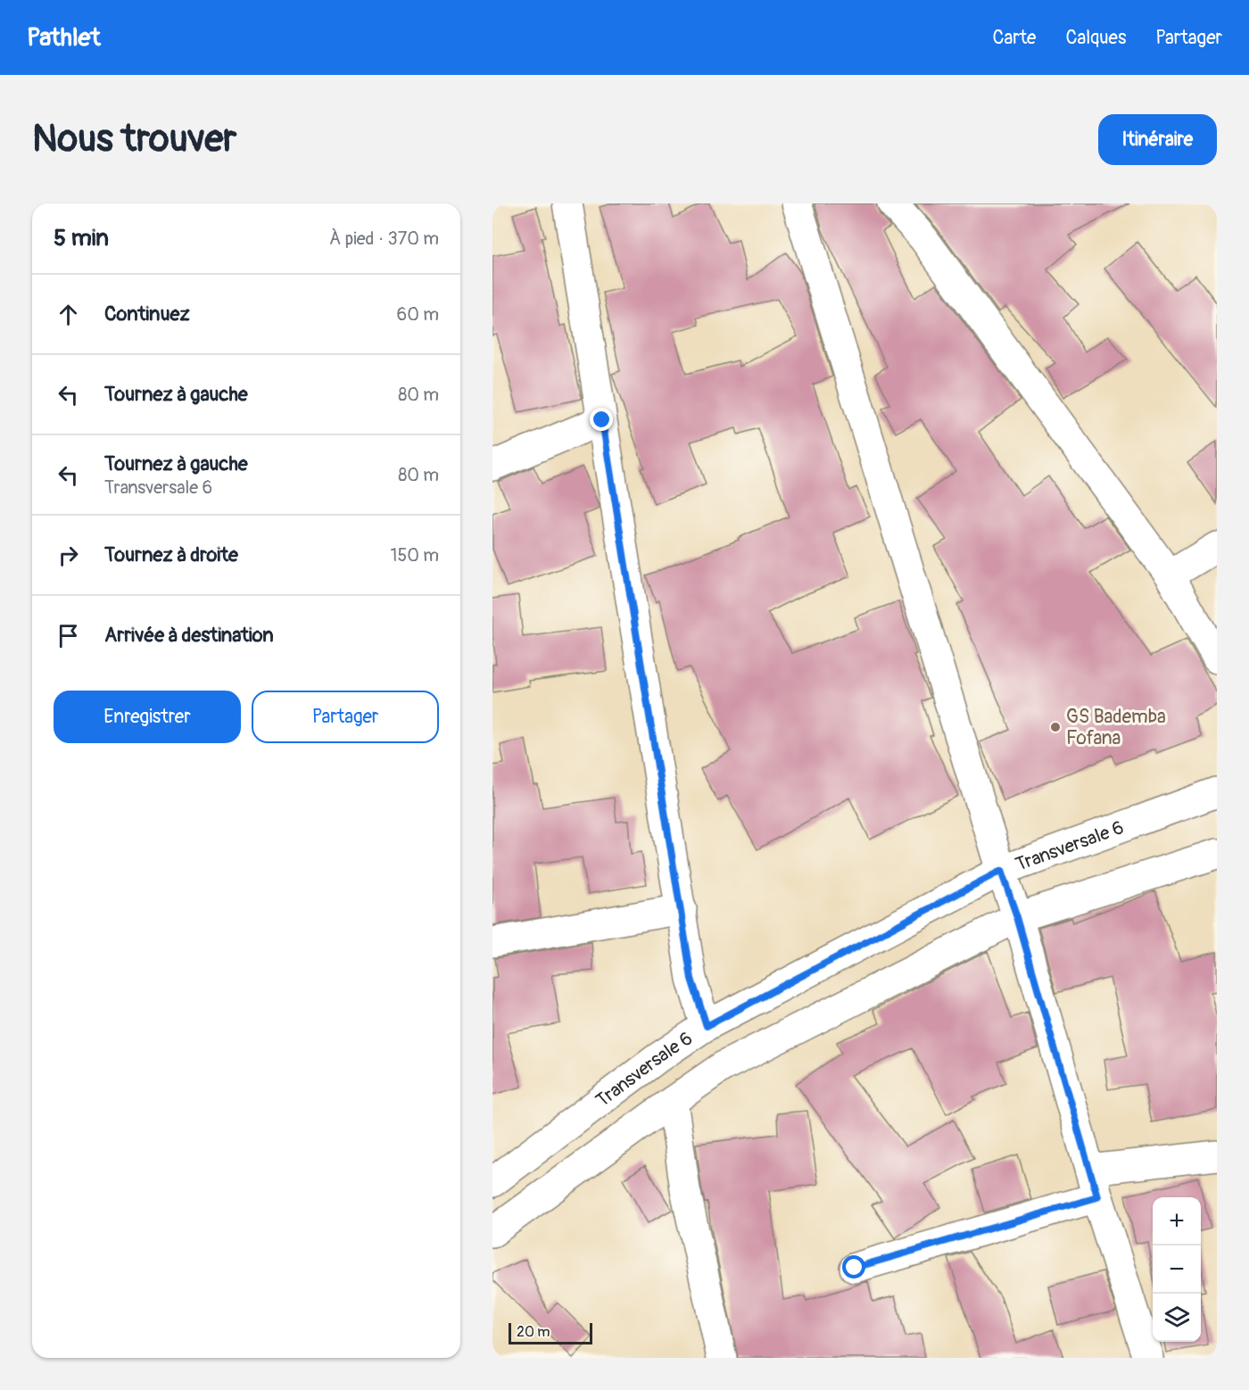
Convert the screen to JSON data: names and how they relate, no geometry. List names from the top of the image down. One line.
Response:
{"streets":{"street":["Transversale 6"]},"places":["GS Bademba Fofana"],"scale_bar":"20 m","page":{"header":"Pathlet","nav":["Carte","Calques","Partager"],"buttons":["Itinéraire",["Enregistrer","Partager"]],"title":"Nous trouver","heading":["5 min","À pied · 370 m"],"list":[["Continuez","60 m"],["Tournez à gauche","80 m"],["Tournez à gauche","Transversale 6","80 m"],["Tournez à droite","150 m"],"Arrivée à destination"],"map_buttons":["+","−"],"scale":"20 m"}}
